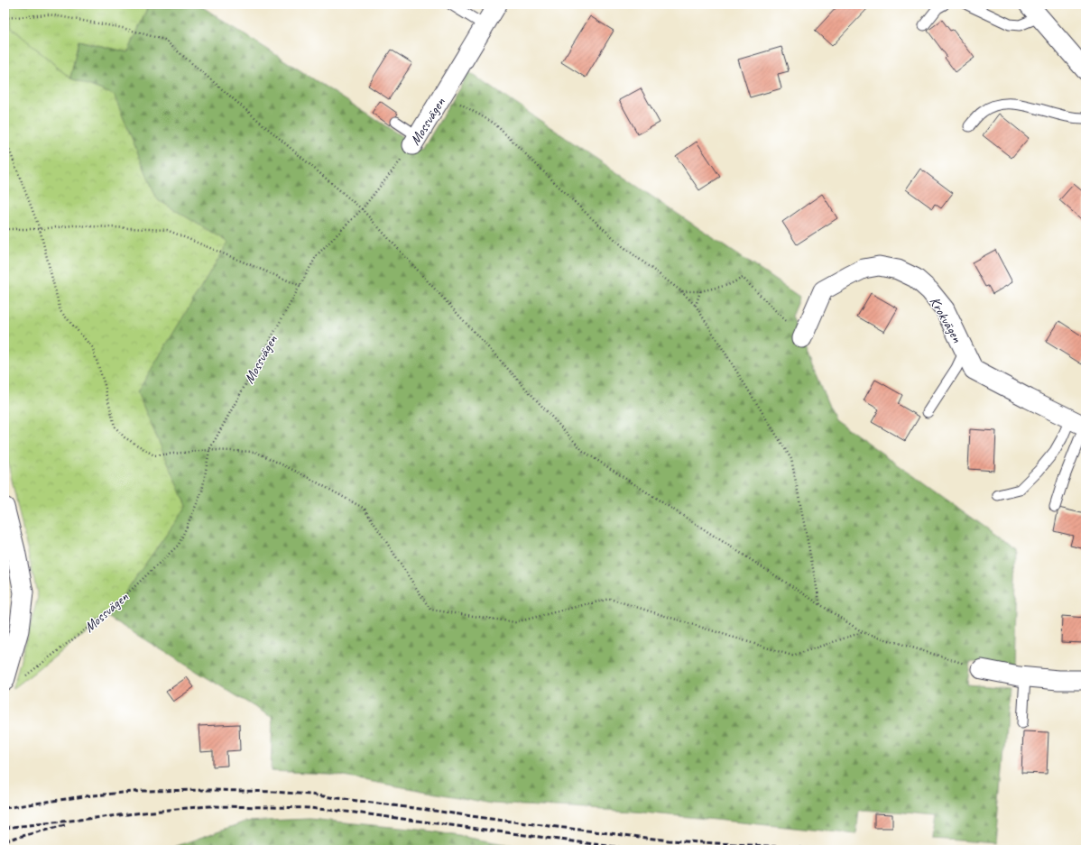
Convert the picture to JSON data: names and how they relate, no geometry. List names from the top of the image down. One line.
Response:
{"streets":{"street":["Mossvägen","Krokvägen"]}}
